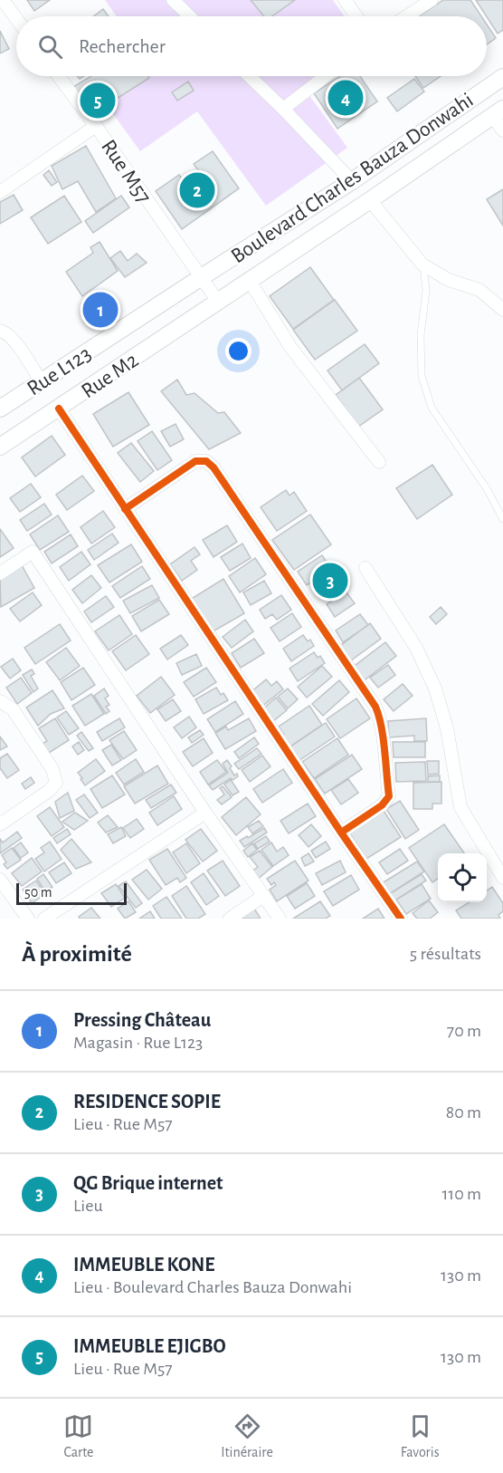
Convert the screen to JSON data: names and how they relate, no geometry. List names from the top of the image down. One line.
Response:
{"streets":{"main road":["Boulevard Charles Bauza Donwahi","Rue L123","Rue M2"],"street":["Rue M57"]},"crossings":[["Rue M57","Boulevard Charles Bauza Donwahi"],["Rue M57","Rue L123"],["Rue M57","Rue M2"],["Boulevard Charles Bauza Donwahi","Rue L123"],["Boulevard Charles Bauza Donwahi","Rue M2"]],"scale_bar":"50 m","page":{"search":"Rechercher","pins":["4","5","2","1","3"],"scale":"50 m","heading":["À proximité","5 résultats"],"list":[{"mark":"1","name":"Pressing Château","note":"Magasin · Rue L123","value":"70 m"},{"mark":"2","name":"RESIDENCE SOPIE","note":"Lieu · Rue M57","value":"80 m"},{"mark":"3","name":"QG Brique internet","note":"Lieu","value":"110 m"},{"mark":"4","name":"IMMEUBLE KONE","note":"Lieu · Boulevard Charles Bauza Donwahi","value":"130 m"},{"mark":"5","name":"IMMEUBLE EJIGBO","note":"Lieu · Rue M57","value":"130 m"}],"nav":["Carte","Itinéraire","Favoris"]}}
